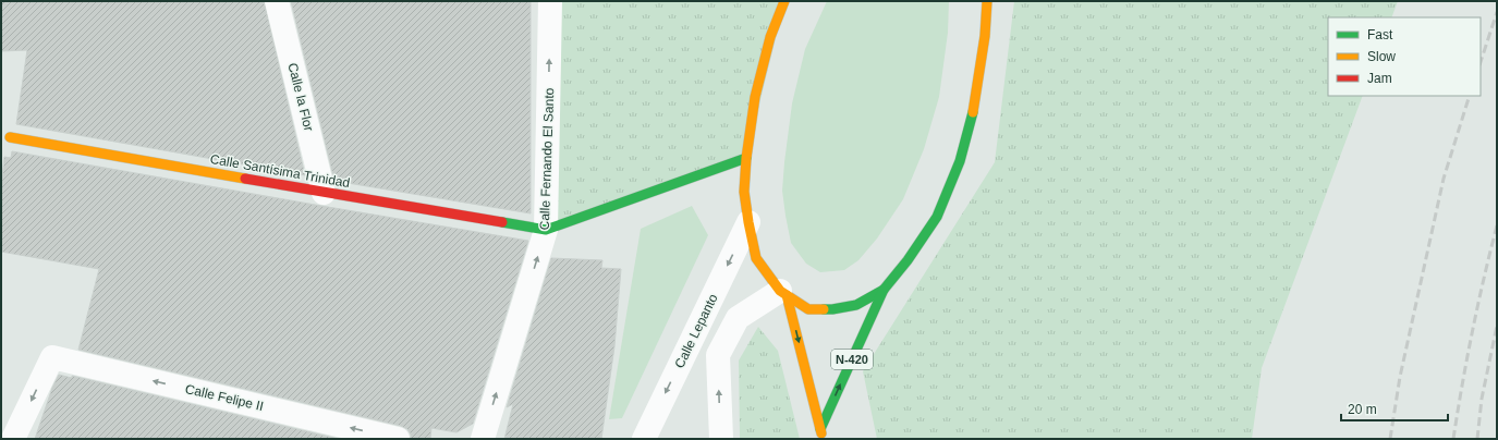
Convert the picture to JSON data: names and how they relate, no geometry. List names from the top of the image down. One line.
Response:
{"streets":{"main road":["Calle Santísima Trinidad","N-420"],"street":["Calle la Flor","Calle Fernando El Santo","Calle Lepanto","Calle Felipe II"]},"crossings":[["Calle la Flor","Calle Santísima Trinidad"],["Calle Fernando El Santo","Calle Santísima Trinidad"]],"one_way":["Calle Fernando El Santo","Calle Lepanto","Calle Felipe II"],"legend":["Fast","Slow","Jam"],"scale_bar":"20 m"}
